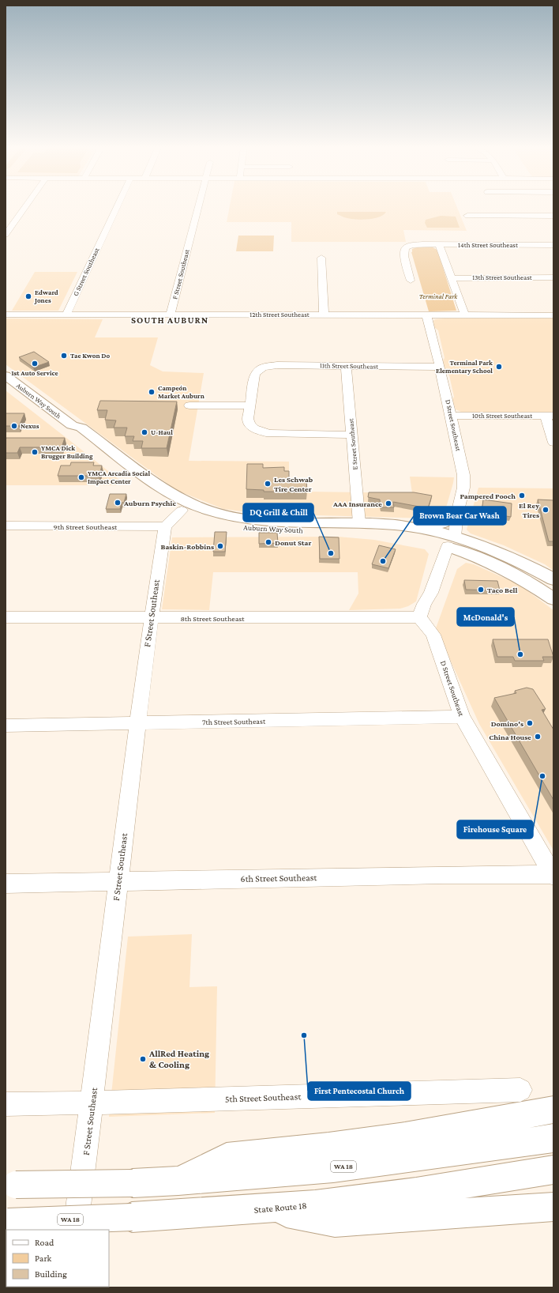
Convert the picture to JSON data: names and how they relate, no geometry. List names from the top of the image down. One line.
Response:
{"streets":{"main road":["Auburn Way South","WA 18","State Route 18"],"street":["14th Street Southeast","G Street Southeast","F Street Southeast","13th Street Southeast","12th Street Southeast","11th Street Southeast","10th Street Southeast","D Street Southeast","E Street Southeast","9th Street Southeast","8th Street Southeast","7th Street Southeast","6th Street Southeast","5th Street Southeast"]},"crossings":[["G Street Southeast","12th Street Southeast"],["F Street Southeast","12th Street Southeast"],["F Street Southeast","9th Street Southeast"],["F Street Southeast","8th Street Southeast"],["F Street Southeast","7th Street Southeast"],["F Street Southeast","6th Street Southeast"],["F Street Southeast","5th Street Southeast"],["12th Street Southeast","D Street Southeast"],["11th Street Southeast","D Street Southeast"],["11th Street Southeast","E Street Southeast"],["Auburn Way South","D Street Southeast"],["Auburn Way South","E Street Southeast"],["10th Street Southeast","D Street Southeast"],["D Street Southeast","8th Street Southeast"],["D Street Southeast","7th Street Southeast"],["D Street Southeast","6th Street Southeast"]],"districts":["SOUTH AUBURN"],"parks":["Terminal Park"],"places":["Edward Jones","Tae Kwon Do","1st Auto Service","Terminal Park Elementary School","Campeón Market Auburn","Nexus","U-Haul","YMCA Dick Brugger Building","YMCA Arcadia Social Impact Center","Les Schwab Tire Center","Pampered Pooch","Auburn Psychic","AAA Insurance","El Rey Tires","Donut Star","Baskin-Robbins","DQ Grill & Chill","Brown Bear Car Wash","Taco Bell","McDonald's","Domino's","China House","Firehouse Square","First Pentecostal Church","AllRed Heating & Cooling"],"legend":["Road","Park","Building"]}
